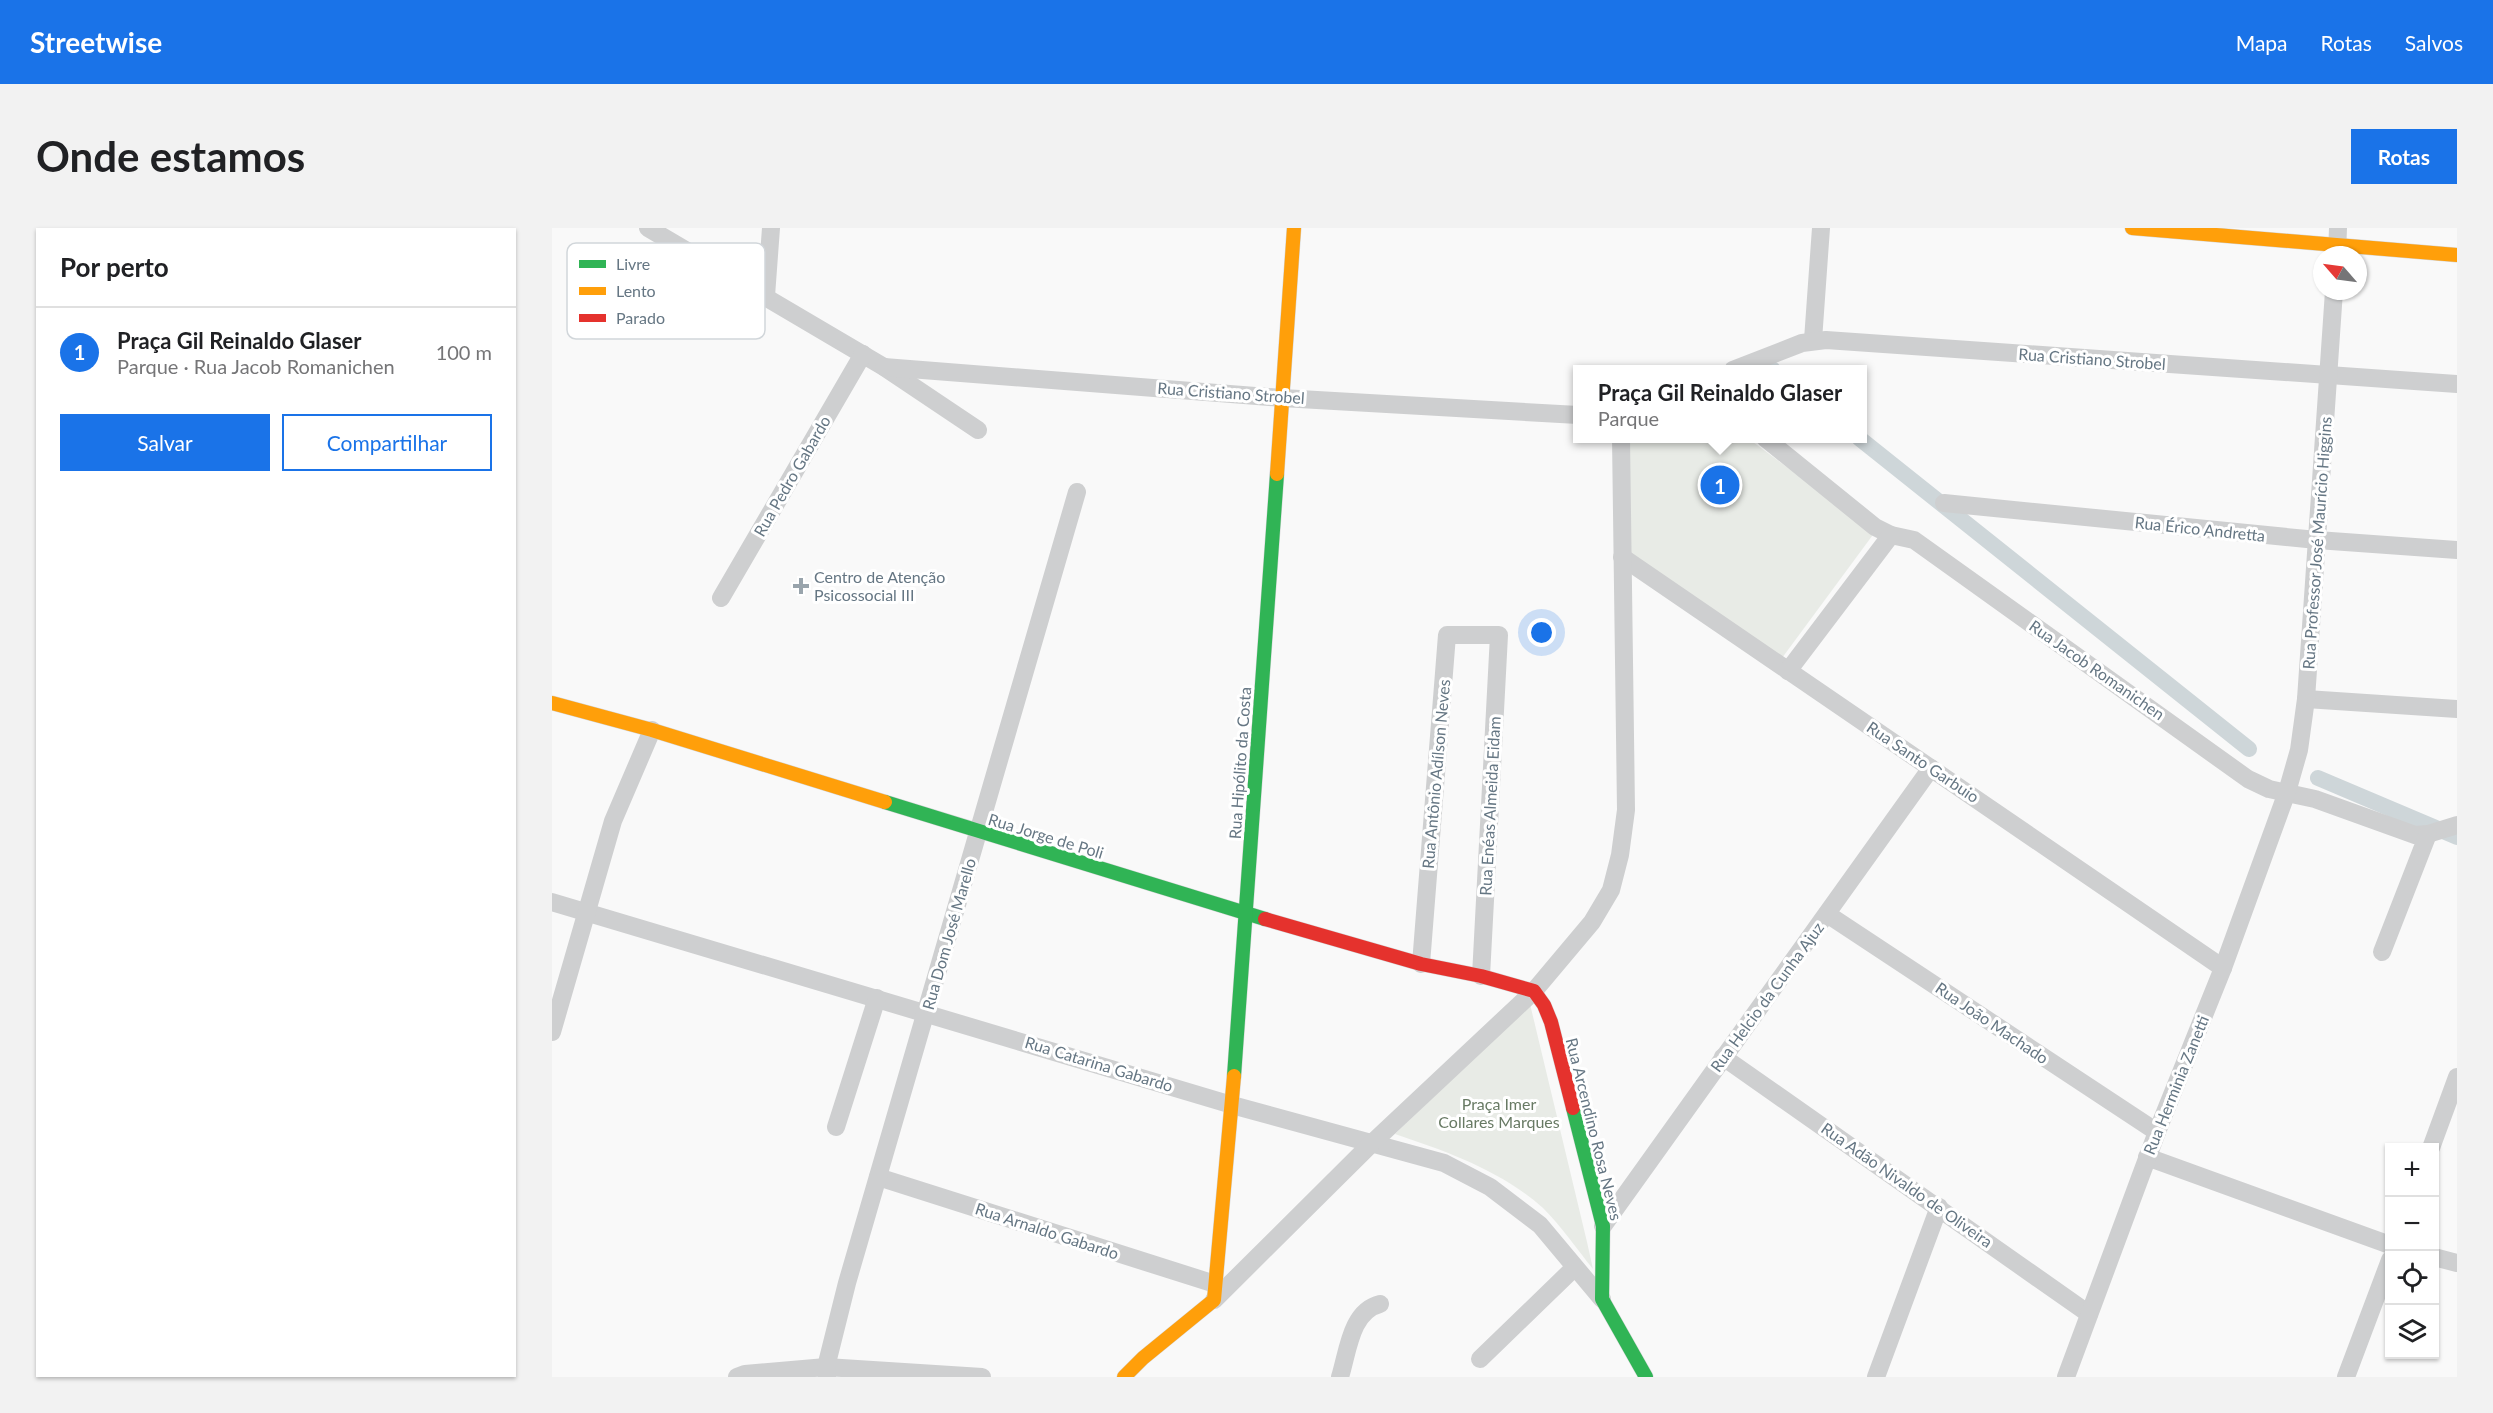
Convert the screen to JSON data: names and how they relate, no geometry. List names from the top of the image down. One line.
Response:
{"streets":{"street":["Rua Cristiano Strobel","Rua Pedro Gabardo","Rua Érico Andretta","Rua Professor José Maurício Higgins","Rua Jacob Romanichen","Rua Santo Garbuio","Rua Hipólito da Costa","Rua Antônio Adílson Neves","Rua Enéas Almeida Eidam","Rua Jorge de Poli","Rua Dom José Marello","Rua Helcio da Cunha Ajuz","Rua João Machado","Rua Catarina Gabardo","Rua Herminia Zanetti","Rua Arcendino Rosa Neves","Rua Adão Nivaldo de Oliveira","Rua Arnaldo Gabardo"]},"crossings":[["Rua Cristiano Strobel","Rua Professor José Maurício Higgins"],["Rua Cristiano Strobel","Rua Hipólito da Costa"],["Rua Érico Andretta","Rua Professor José Maurício Higgins"],["Rua Professor José Maurício Higgins","Rua Jacob Romanichen"],["Rua Professor José Maurício Higgins","Rua Herminia Zanetti"],["Rua Jacob Romanichen","Rua Herminia Zanetti"],["Rua Santo Garbuio","Rua Helcio da Cunha Ajuz"],["Rua Santo Garbuio","Rua Herminia Zanetti"],["Rua Hipólito da Costa","Rua Jorge de Poli"],["Rua Hipólito da Costa","Rua Catarina Gabardo"],["Rua Hipólito da Costa","Rua Arnaldo Gabardo"],["Rua Antônio Adílson Neves","Rua Enéas Almeida Eidam"],["Rua Antônio Adílson Neves","Rua Jorge de Poli"],["Rua Enéas Almeida Eidam","Rua Jorge de Poli"],["Rua Jorge de Poli","Rua Dom José Marello"],["Rua Jorge de Poli","Rua Arcendino Rosa Neves"],["Rua Dom José Marello","Rua Catarina Gabardo"],["Rua Dom José Marello","Rua Arnaldo Gabardo"],["Rua Helcio da Cunha Ajuz","Rua João Machado"],["Rua Helcio da Cunha Ajuz","Rua Arcendino Rosa Neves"],["Rua Helcio da Cunha Ajuz","Rua Adão Nivaldo de Oliveira"],["Rua João Machado","Rua Herminia Zanetti"],["Rua Catarina Gabardo","Rua Arcendino Rosa Neves"],["Rua Herminia Zanetti","Rua Adão Nivaldo de Oliveira"]],"parks":["Praça Imer Collares Marques"],"places":{"health":["Centro de Atenção Psicossocial III"]},"legend":["Livre","Lento","Parado"],"north":"top left","page":{"header":"Streetwise","nav":["Mapa","Rotas","Salvos"],"buttons":["Rotas",["Salvar","Compartilhar"]],"title":"Onde estamos","heading":"Por perto","list":[{"mark":"1","name":"Praça Gil Reinaldo Glaser","note":"Parque · Rua Jacob Romanichen","value":"100 m"}],"popup":["Praça Gil Reinaldo Glaser","Parque"],"pins":"1","map_buttons":["+","−"]}}
